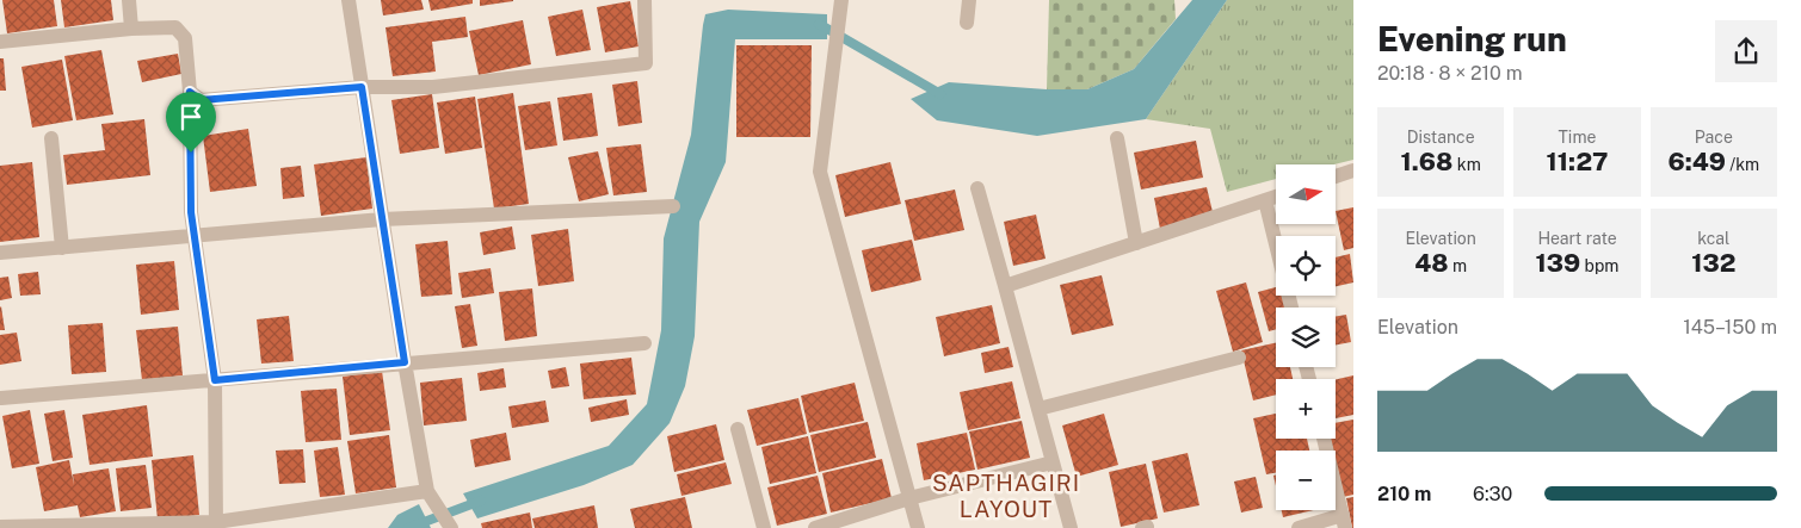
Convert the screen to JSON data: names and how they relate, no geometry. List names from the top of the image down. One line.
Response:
{"districts":["SAPTHAGIRI LAYOUT"],"north":"right","page":{"heading":["Evening run","20:18 · 8 × 210 m"],"stats":[["Distance","1.68 km"],["Time","11:27"],["Pace","6:49 /km"],["Elevation","48 m"],["Heart rate","139 bpm"],["kcal","132"]],"map_buttons":["+","−"],"chart":["Elevation","145–150 m"],"list":[{"name":"210 m","note":"6:30"}]}}
